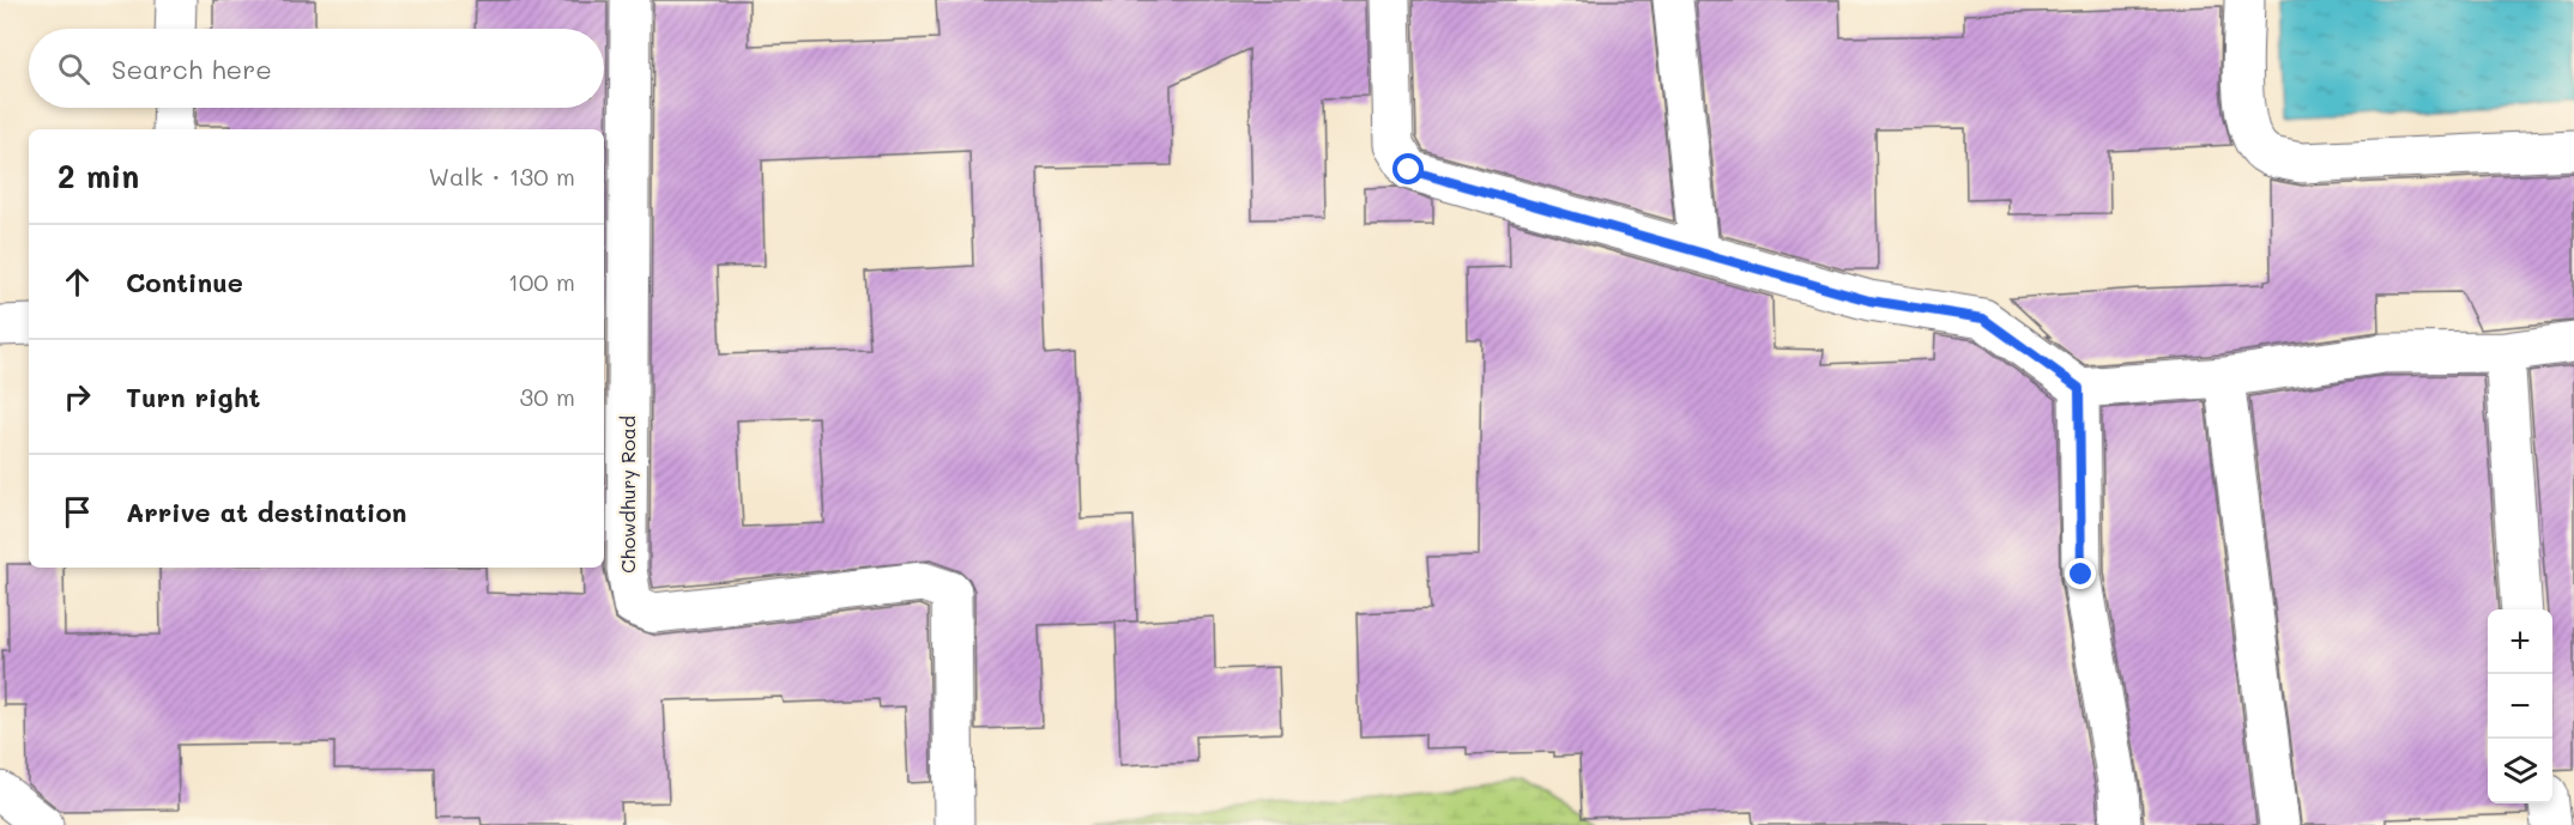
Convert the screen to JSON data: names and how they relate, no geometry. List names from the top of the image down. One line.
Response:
{"streets":{"street":["Chowdhury Road"]},"page":{"search":"Search here","heading":["2 min","Walk · 130 m"],"list":[["Continue","100 m"],["Turn right","30 m"],"Arrive at destination"],"map_buttons":["+","−"]}}
